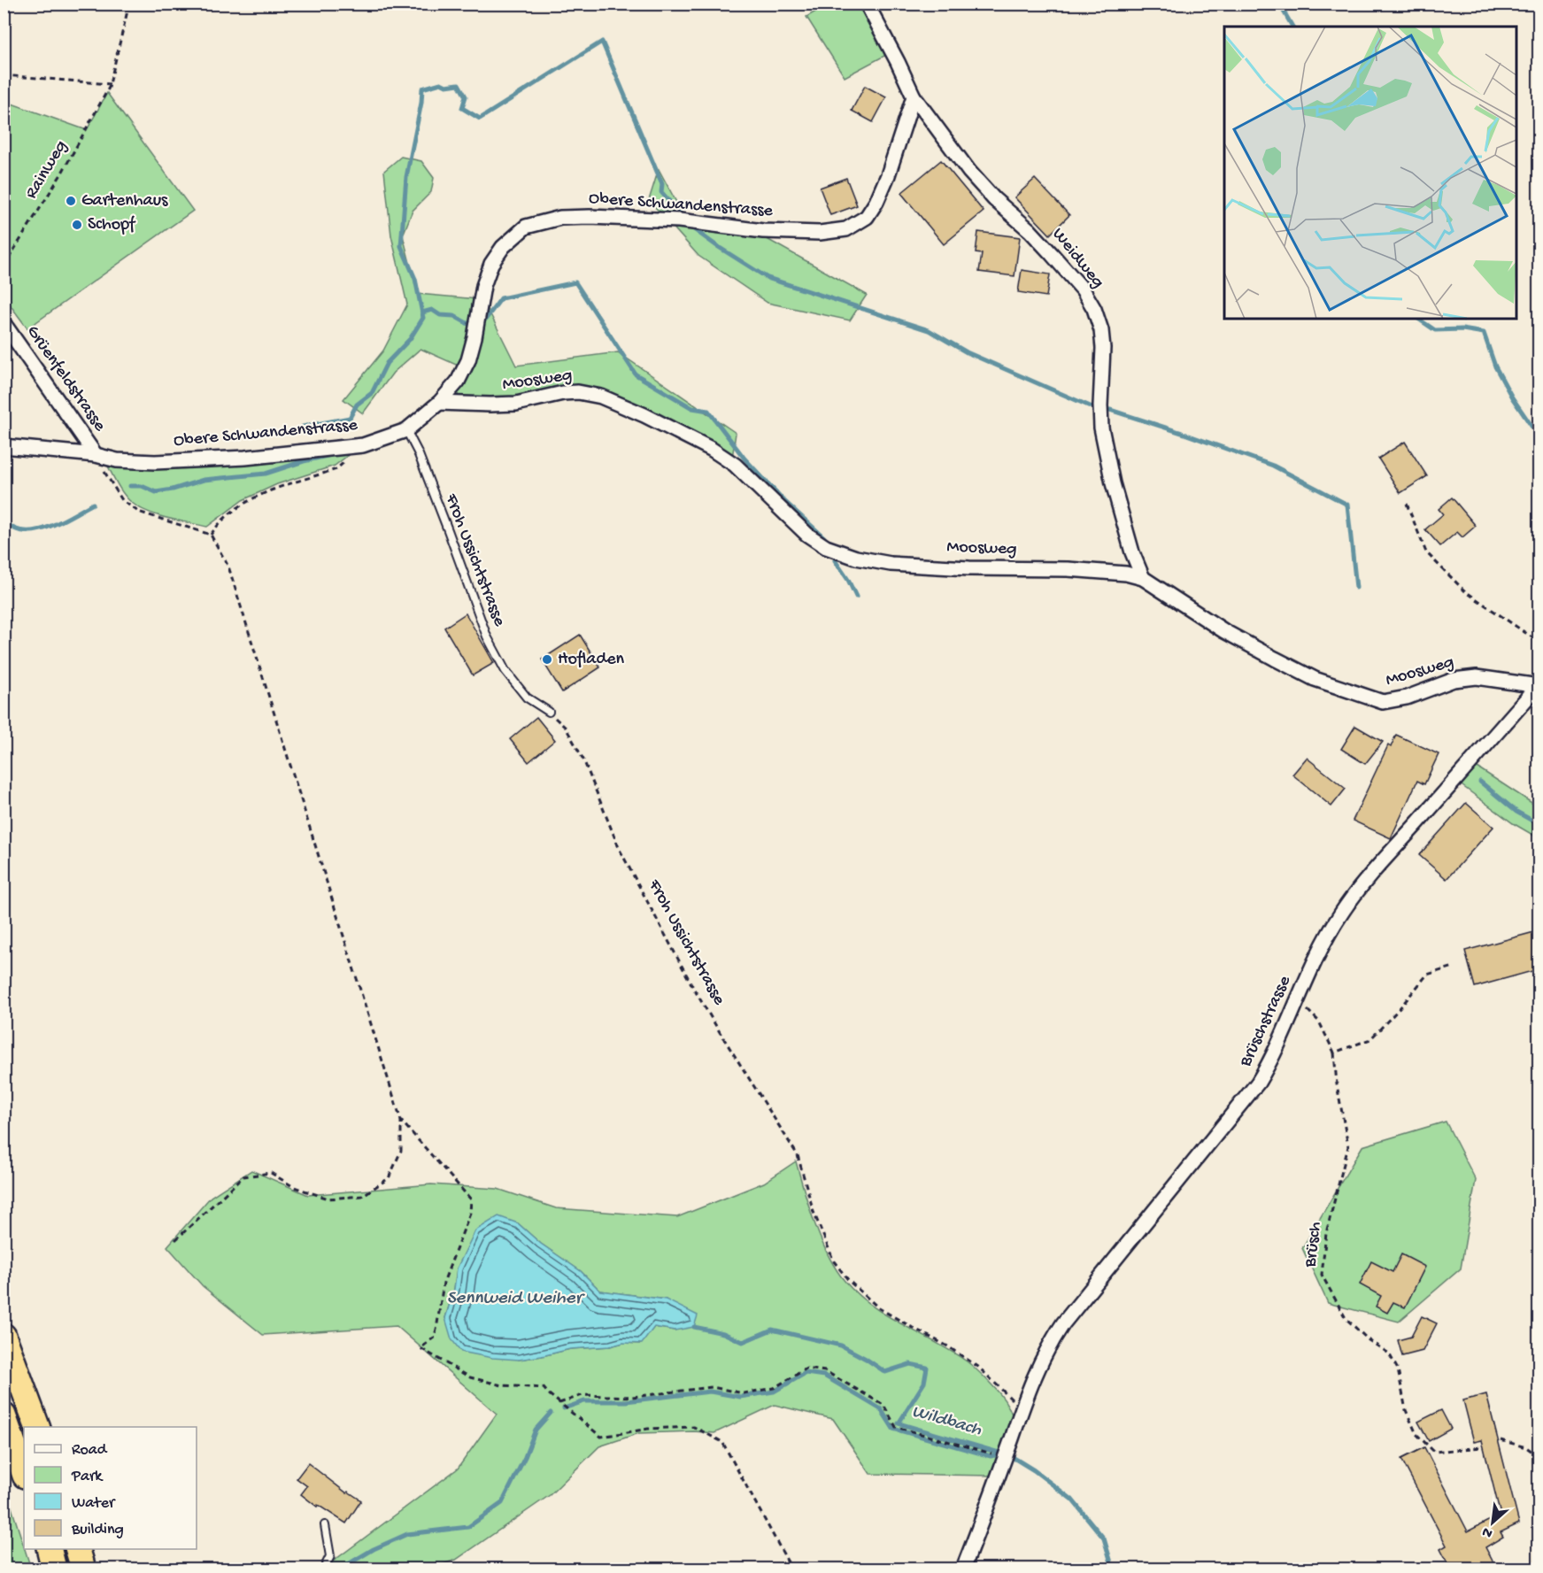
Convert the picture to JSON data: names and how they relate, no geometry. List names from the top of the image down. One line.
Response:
{"streets":{"street":["Obere Schwandenstrasse","Weidweg","Grüenfeldstrasse","Moosweg","Brüschstrasse"],"lane":["Froh Ussichtstrasse"],"path":["Rainweg","Brüsch"]},"crossings":[["Obere Schwandenstrasse","Weidweg"],["Obere Schwandenstrasse","Grüenfeldstrasse"],["Obere Schwandenstrasse","Moosweg"],["Obere Schwandenstrasse","Froh Ussichtstrasse"],["Weidweg","Moosweg"],["Moosweg","Brüschstrasse"],["Froh Ussichtstrasse","Brüschstrasse"]],"water":["Sennweid Weiher","Wildbach"],"places":["Gartenhaus","Schopf","Hofladen"],"legend":["Road","Park","Water","Building"],"north":"bottom left"}
